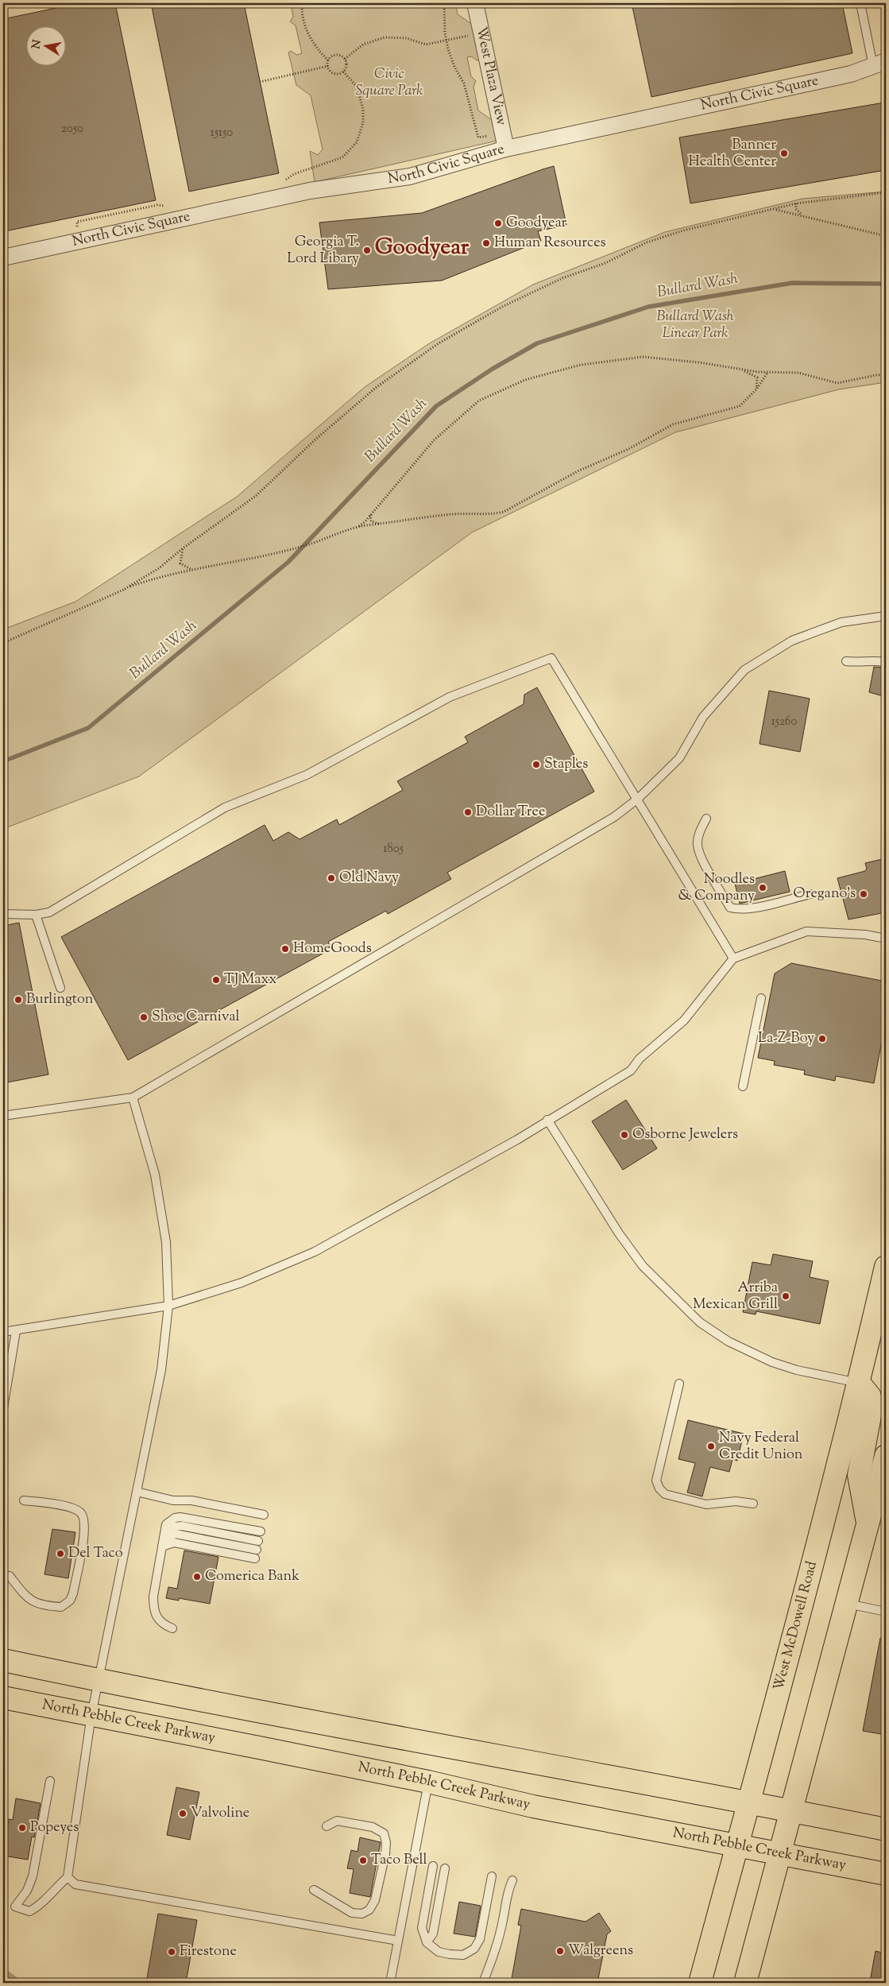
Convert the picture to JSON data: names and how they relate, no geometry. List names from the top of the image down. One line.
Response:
{"streets":{"main road":["West McDowell Road","North Pebble Creek Parkway"],"street":["West Plaza View","North Civic Square"]},"crossings":[["West Plaza View","North Civic Square"],["West McDowell Road","North Pebble Creek Parkway"]],"districts":["Goodyear"],"water":["Bullard Wash"],"parks":["Civic Square Park","Bullard Wash Linear Park"],"places":["Banner Health Center","Goodyear","Human Resources","Georgia T. Lord Libary","Staples","Dollar Tree","Old Navy","Noodles & Company","Oregano's","HomeGoods","TJ Maxx","Burlington","Shoe Carnival","La-Z-Boy","Osborne Jewelers","Arriba Mexican Grill","Navy Federal Credit Union","Del Taco","Comerica Bank","Valvoline","Popeyes","Taco Bell","Walgreens","Firestone"],"house_numbers":["2050","15150","15260","1805"],"north":"left"}
